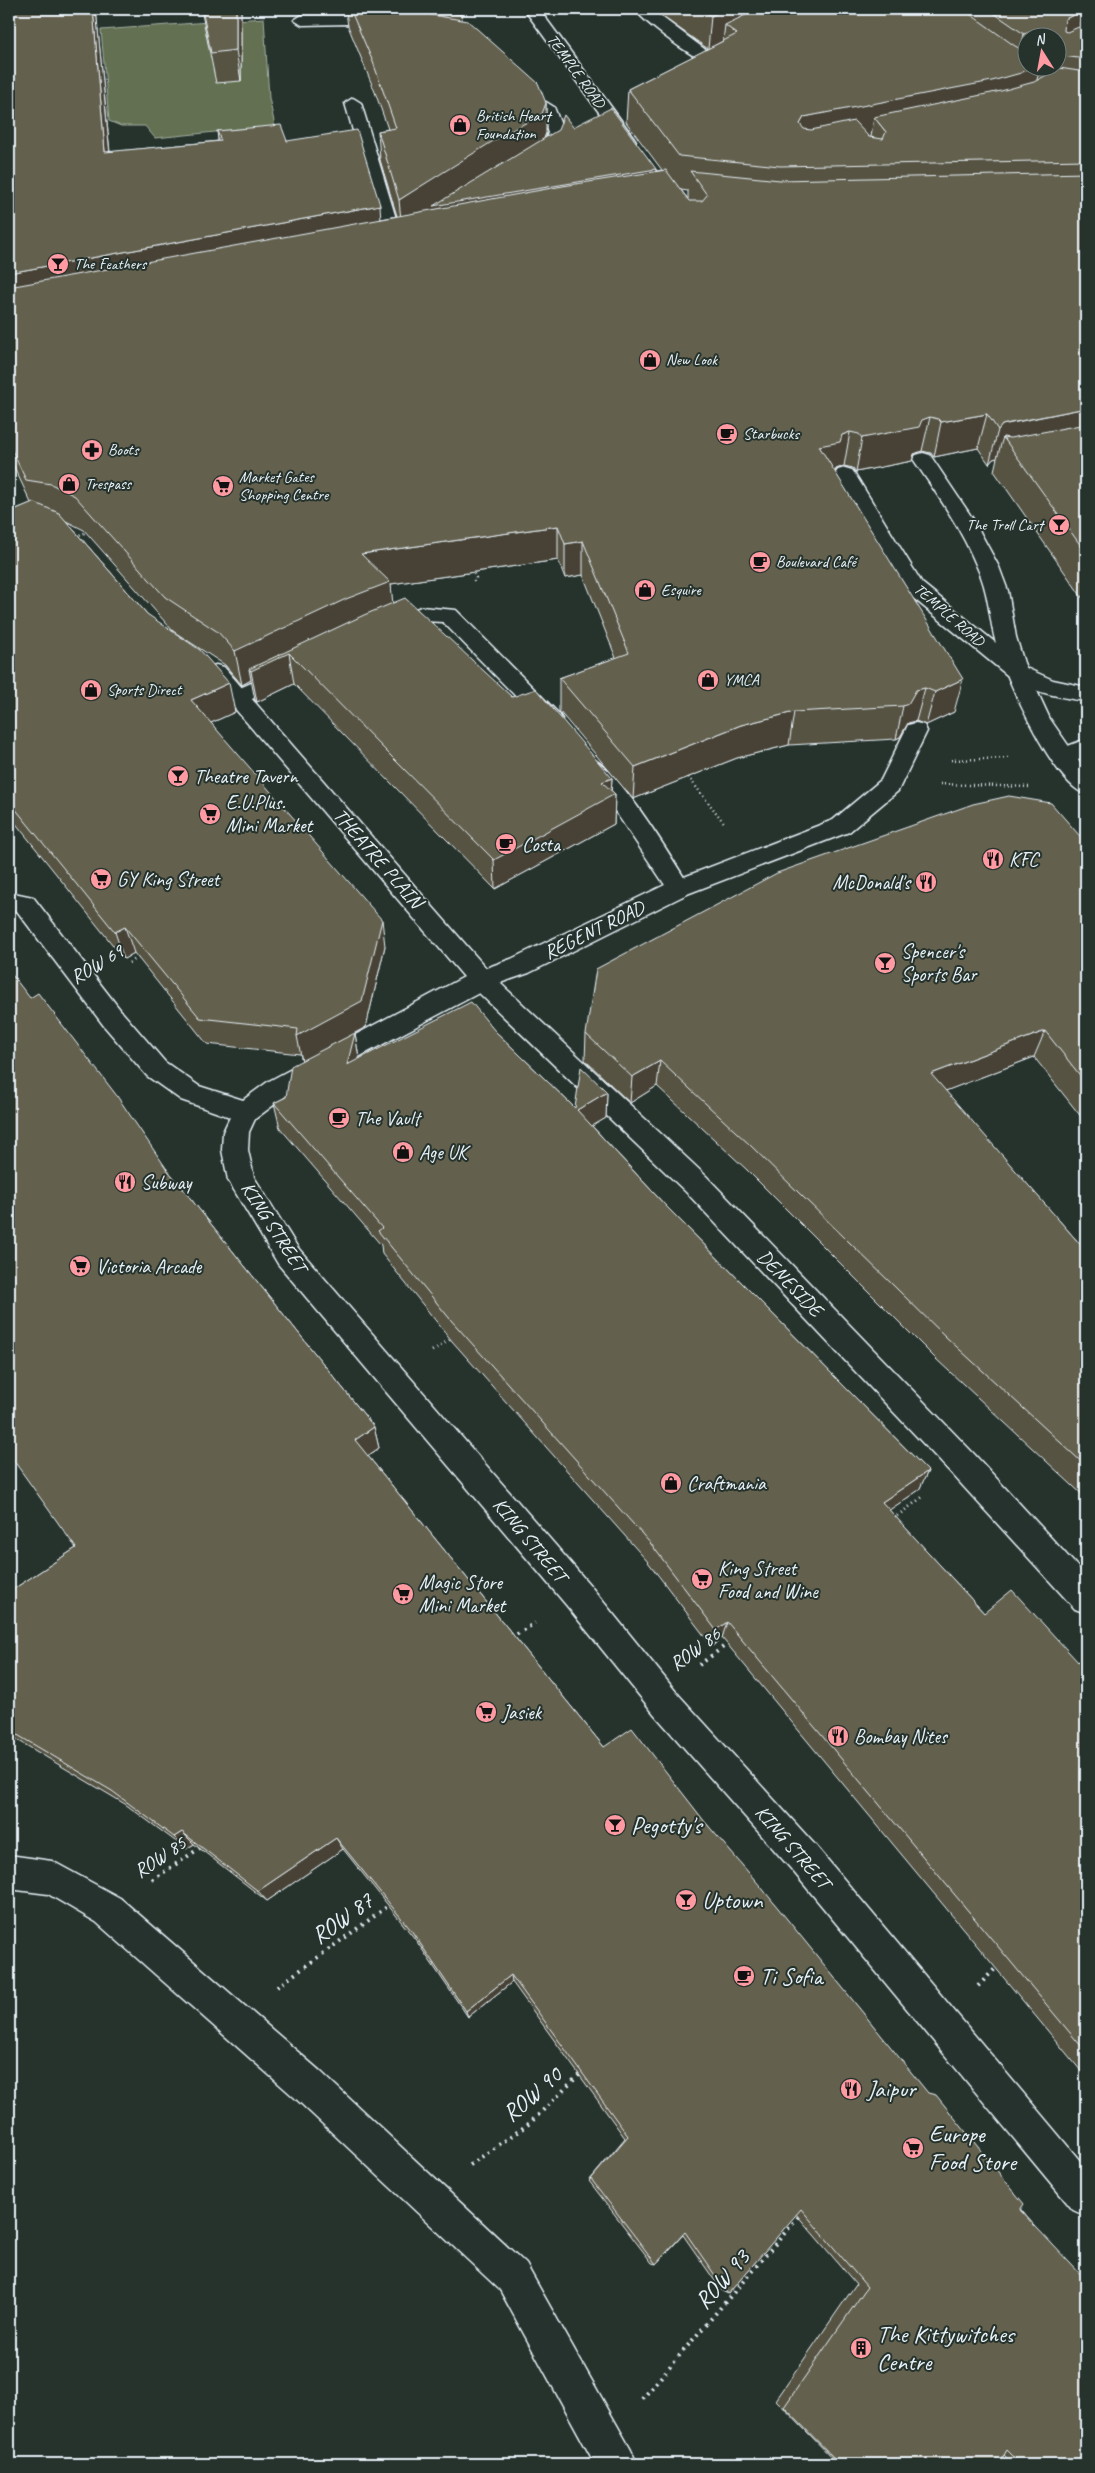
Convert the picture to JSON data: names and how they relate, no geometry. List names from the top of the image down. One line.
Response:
{"streets":{"street":["TEMPLE ROAD","THEATRE PLAIN","REGENT ROAD","KING STREET","DENESIDE"],"path":["ROW 69","ROW 86","ROW 85","ROW 87","ROW 90","ROW 93"]},"crossings":[["THEATRE PLAIN","REGENT ROAD"],["THEATRE PLAIN","DENESIDE"],["REGENT ROAD","KING STREET"],["REGENT ROAD","DENESIDE"],["KING STREET","ROW 86"]],"places":{"shop":["British Heart Foundation","New Look","Trespass","Esquire","YMCA","Sports Direct","Age UK","Craftmania"],"bar":["The Feathers","The Troll Cart","Theatre Tavern","Spencer's Sports Bar","Pegotty's","Uptown"],"cafe":["Starbucks","Boulevard Café","Costa","The Vault","Ti Sofia"],"pharmacy":["Boots"],"supermarket":["Market Gates Shopping Centre","E.U.Plus. Mini Market","GY King Street","Victoria Arcade","King Street Food and Wine","Magic Store Mini Market","Jasiek","Europe Food Store"],"restaurant":["KFC","McDonald's","Subway","Bombay Nites","Jaipur"],"building":["The Kittywitches Centre"]},"north":"top"}
